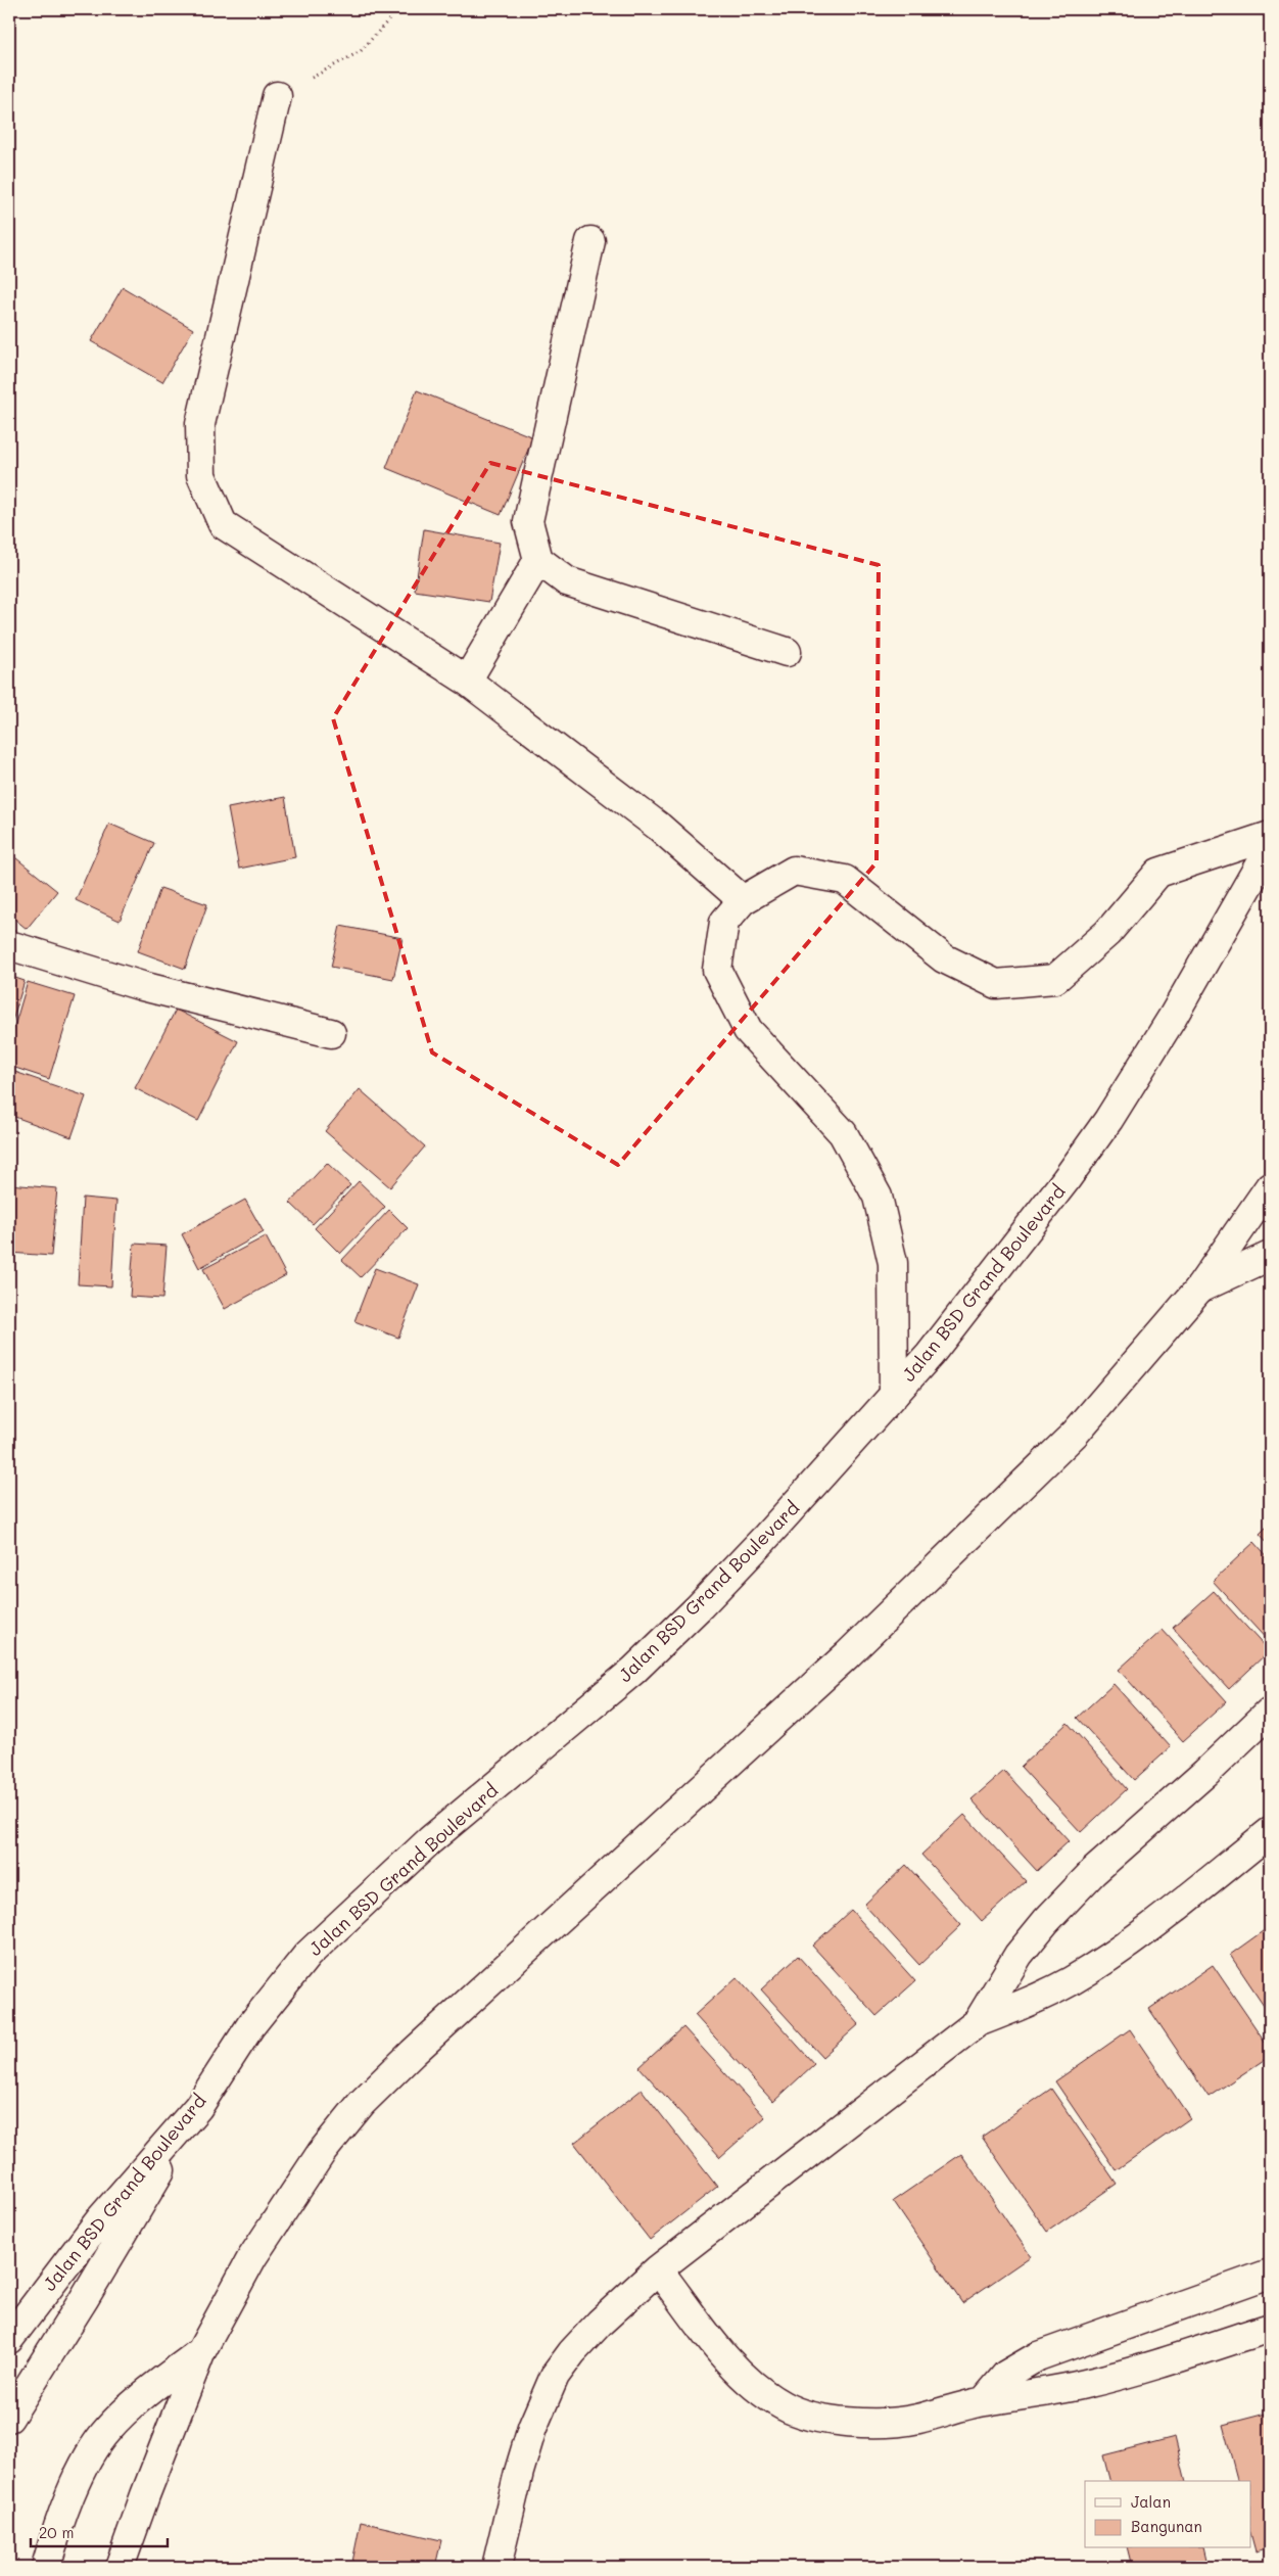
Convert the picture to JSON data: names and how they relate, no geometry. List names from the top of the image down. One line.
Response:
{"streets":{"street":["Jalan BSD Grand Boulevard"]},"legend":["Jalan","Bangunan"],"scale_bar":"20 m"}
